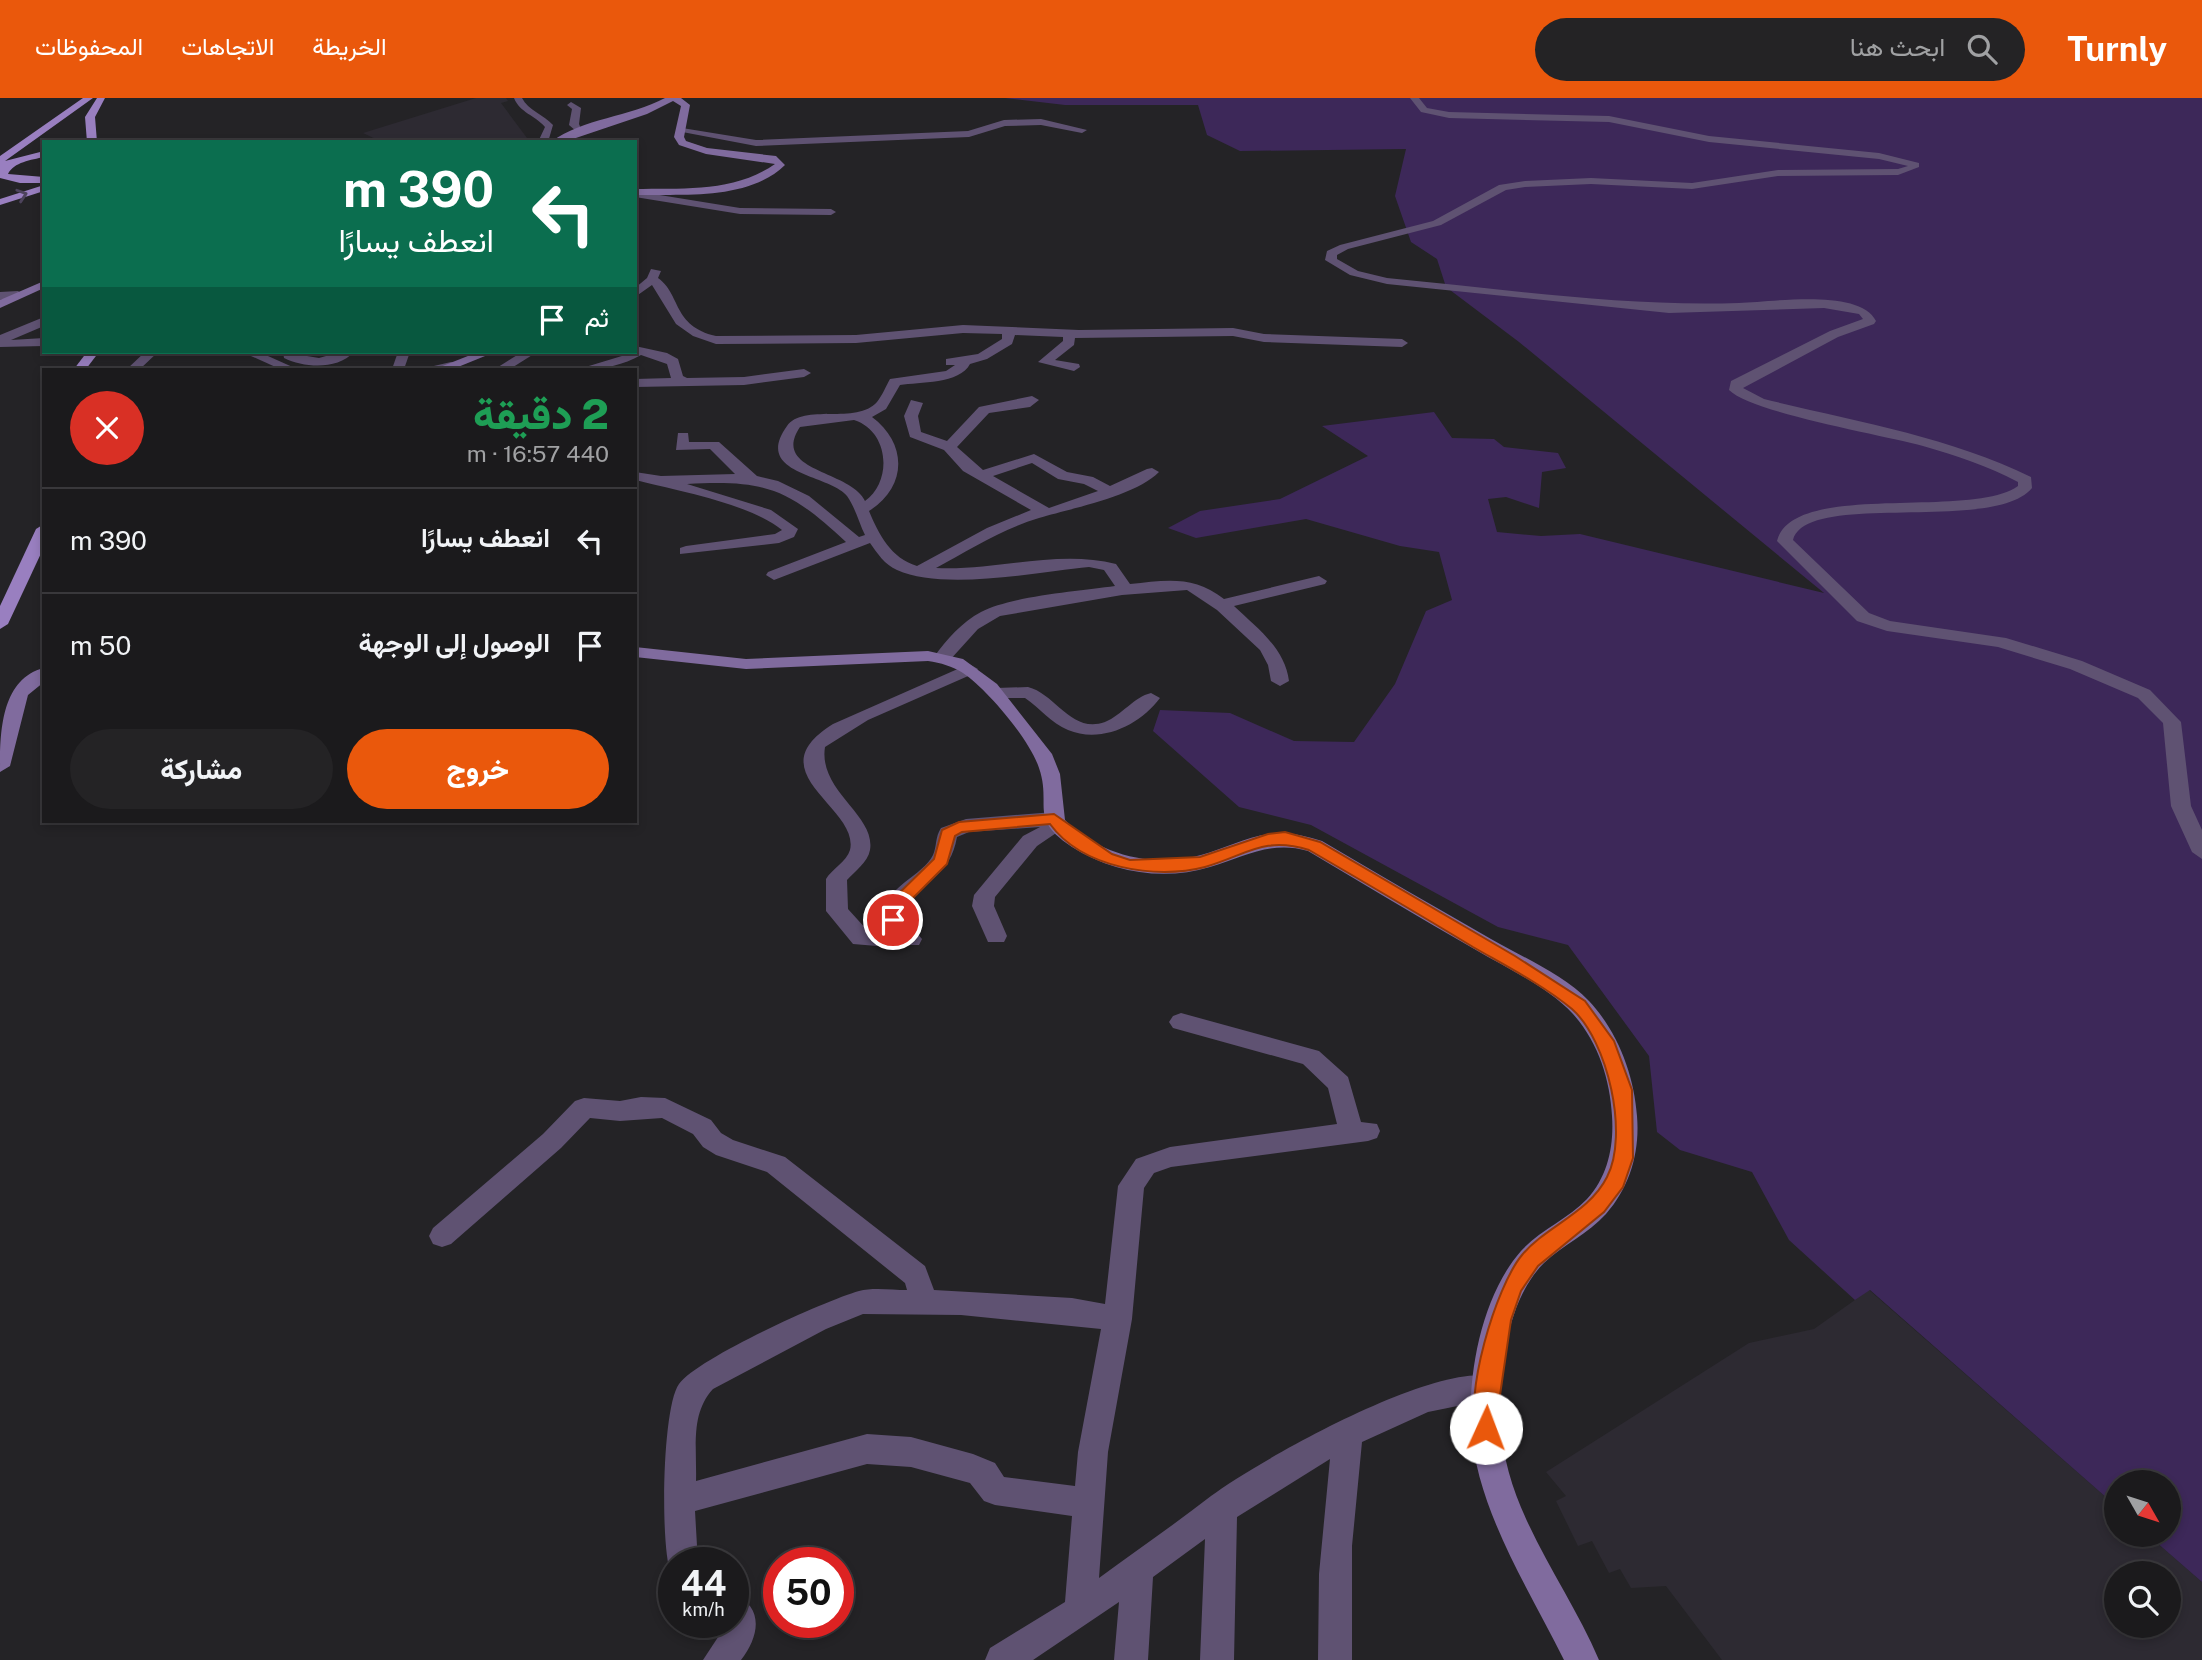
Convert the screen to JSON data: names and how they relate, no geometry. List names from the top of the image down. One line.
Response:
{"north":"bottom right","page":{"header":"Turnly","search":"ابحث هنا","nav":["الخريطة","الاتجاهات","المحفوظات"],"turn":["390 m","انعطف يسارًا"],"then":"ثم","heading":["2 دقيقة","440 m · 16:57"],"list":[{"name":"انعطف يسارًا","value":"390 m"},{"name":"الوصول إلى الوجهة","value":"50 m"}],"buttons":["خروج","مشاركة"],"speed":"44 km/h","limit":"50"}}
